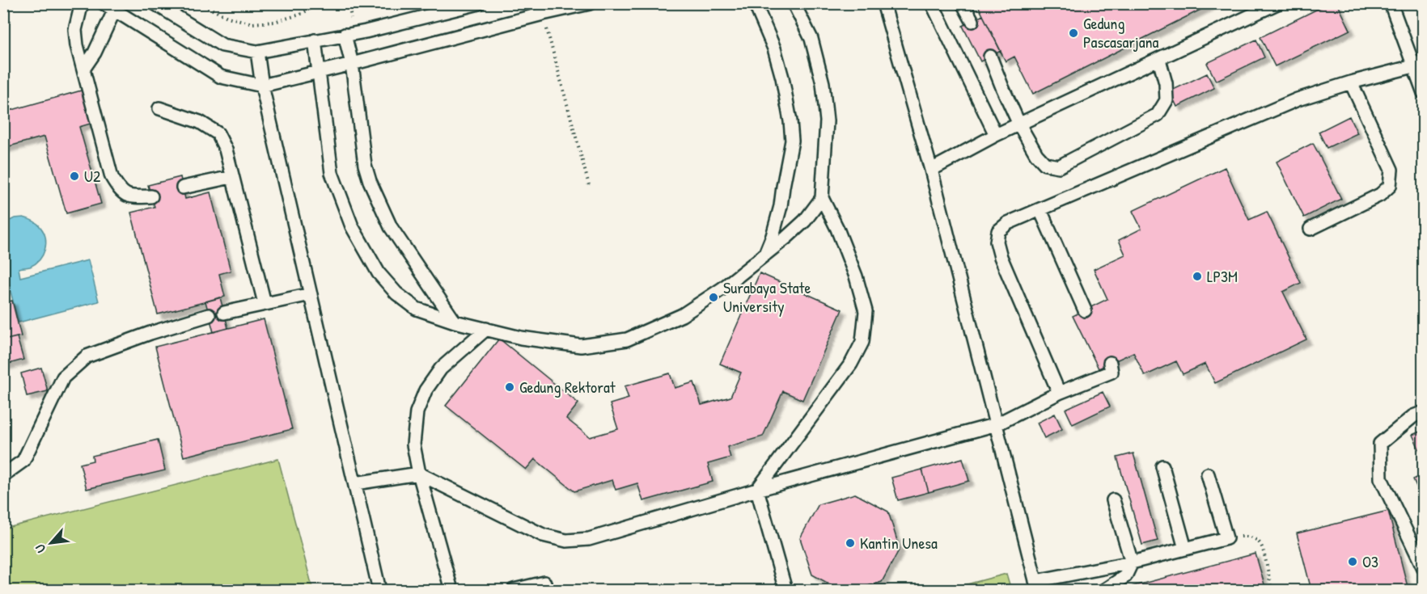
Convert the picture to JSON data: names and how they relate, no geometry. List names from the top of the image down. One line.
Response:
{"places":["Gedung Pascasarjana","U2","LP3M","Surabaya State University","Gedung Rektorat","Kantin Unesa","O3"],"north":"bottom left"}
